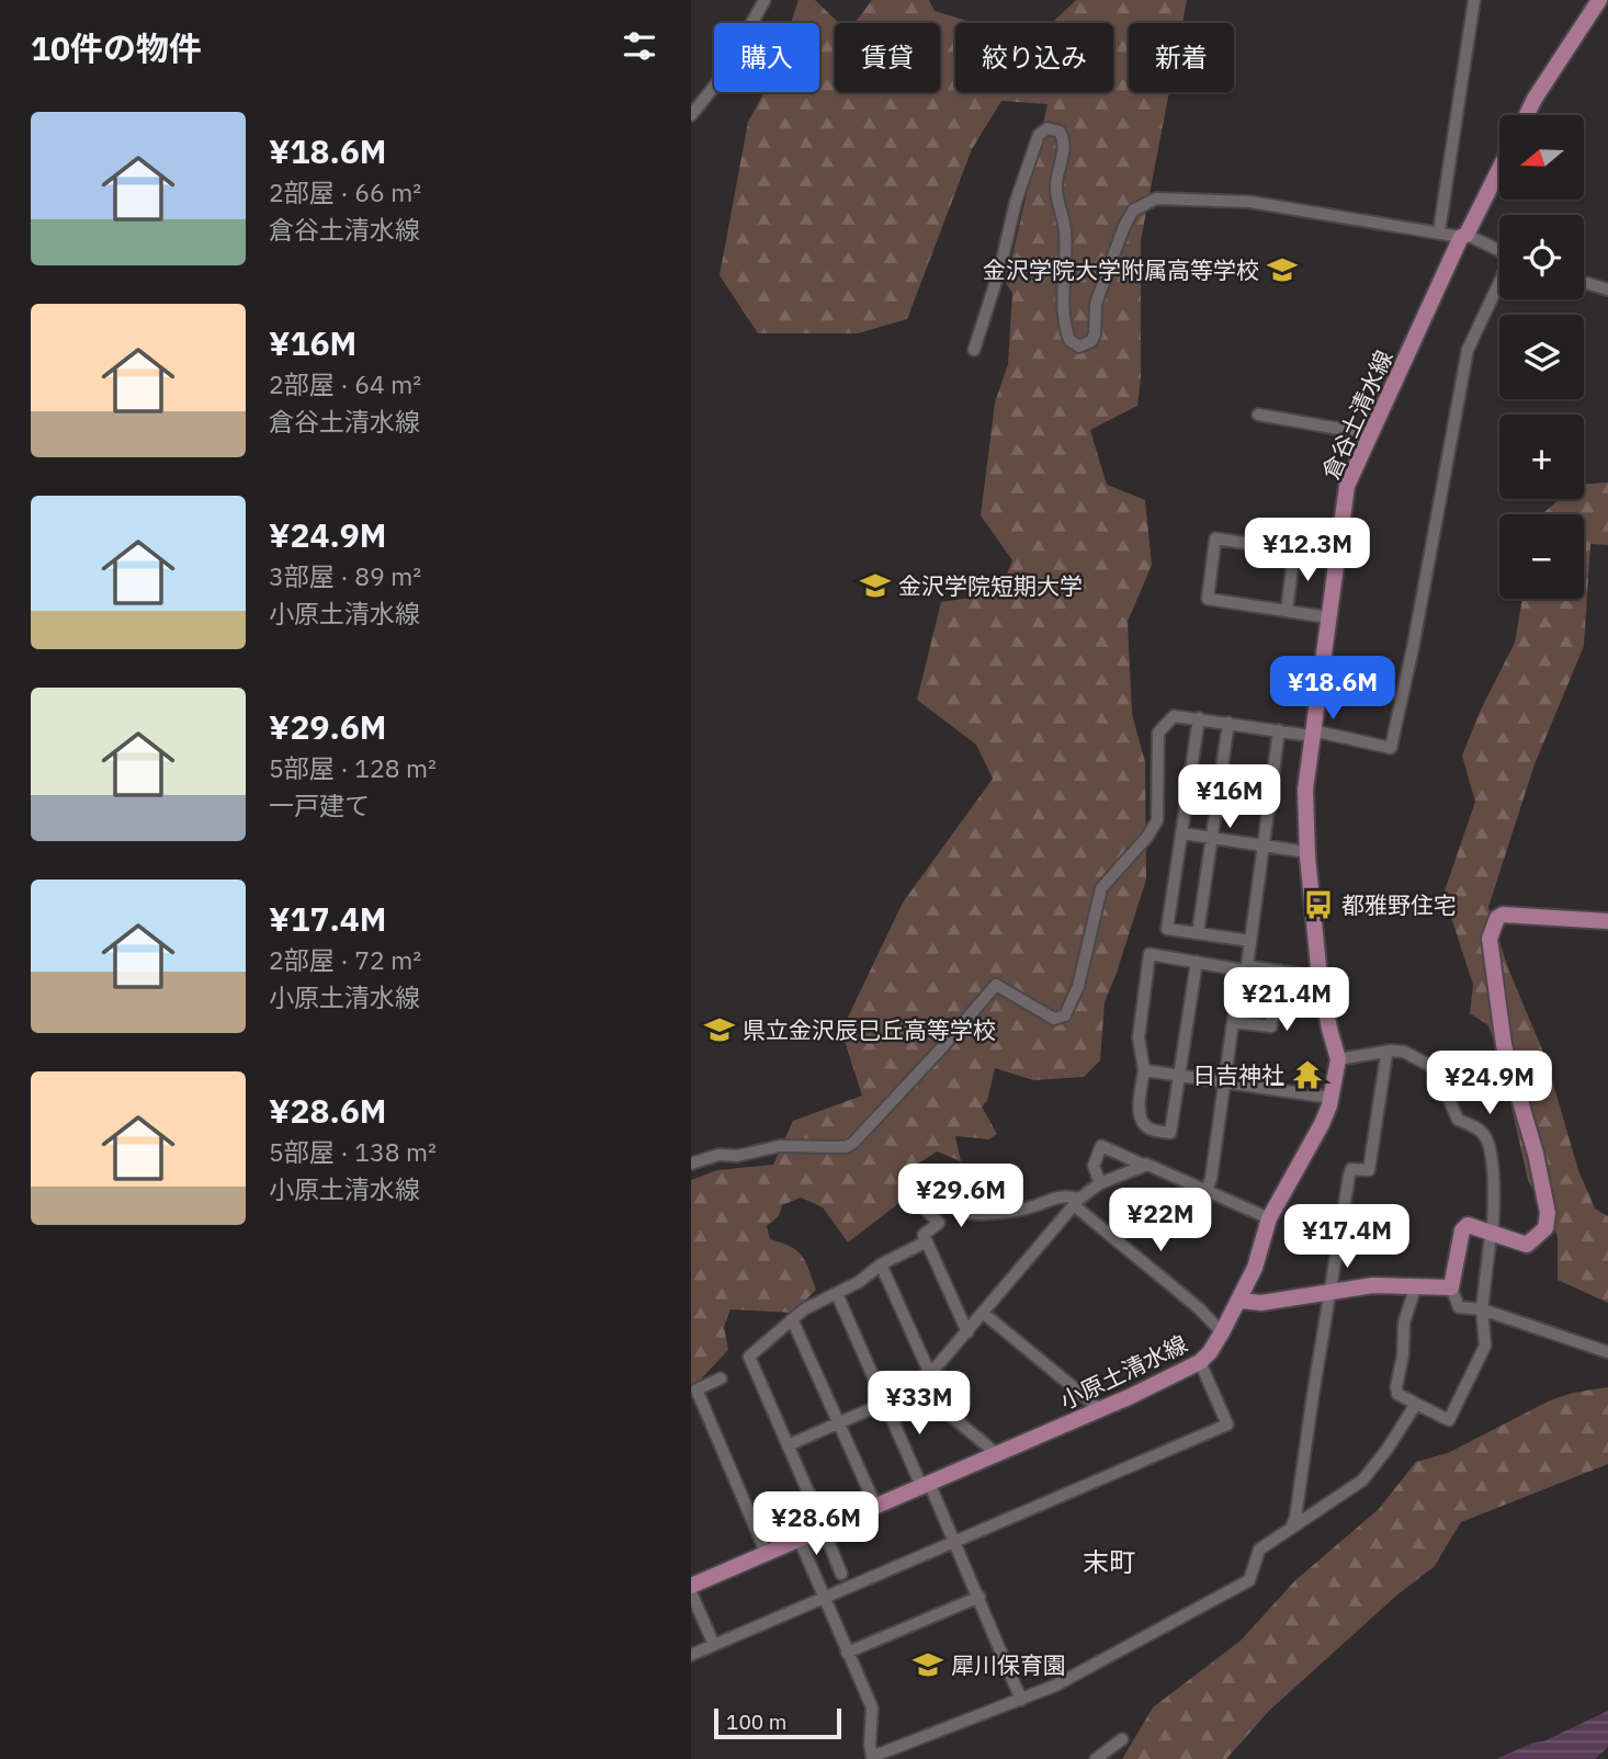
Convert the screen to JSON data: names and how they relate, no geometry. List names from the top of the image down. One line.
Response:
{"streets":{"main road":["倉谷土清水線","小原土清水線"]},"crossings":[["倉谷土清水線","小原土清水線"]],"districts":["末町"],"places":{"school or university":["金沢学院大学附属高等学校","金沢学院短期大学","県立金沢辰巳丘高等学校","犀川保育園"],"bus stop":["都雅野住宅"],"temple":["日吉神社"]},"scale_bar":"100 m","north":"left","page":{"heading":"10件の物件","chip":["購入","賃貸","絞り込み","新着"],"list":[{"name":"¥18.6M","note":"2部屋 · 66 m² · 倉谷土清水線"},{"name":"¥16M","note":"2部屋 · 64 m² · 倉谷土清水線"},{"name":"¥24.9M","note":"3部屋 · 89 m² · 小原土清水線"},{"name":"¥29.6M","note":"5部屋 · 128 m² · 一戸建て"},{"name":"¥17.4M","note":"2部屋 · 72 m² · 小原土清水線"},{"name":"¥28.6M","note":"5部屋 · 138 m² · 小原土清水線"}],"map_buttons":["+","−"],"price":["¥12.3M","¥18.6M","¥16M","¥21.4M","¥24.9M","¥29.6M","¥22M","¥17.4M","¥33M","¥28.6M"],"scale":"100 m"}}
